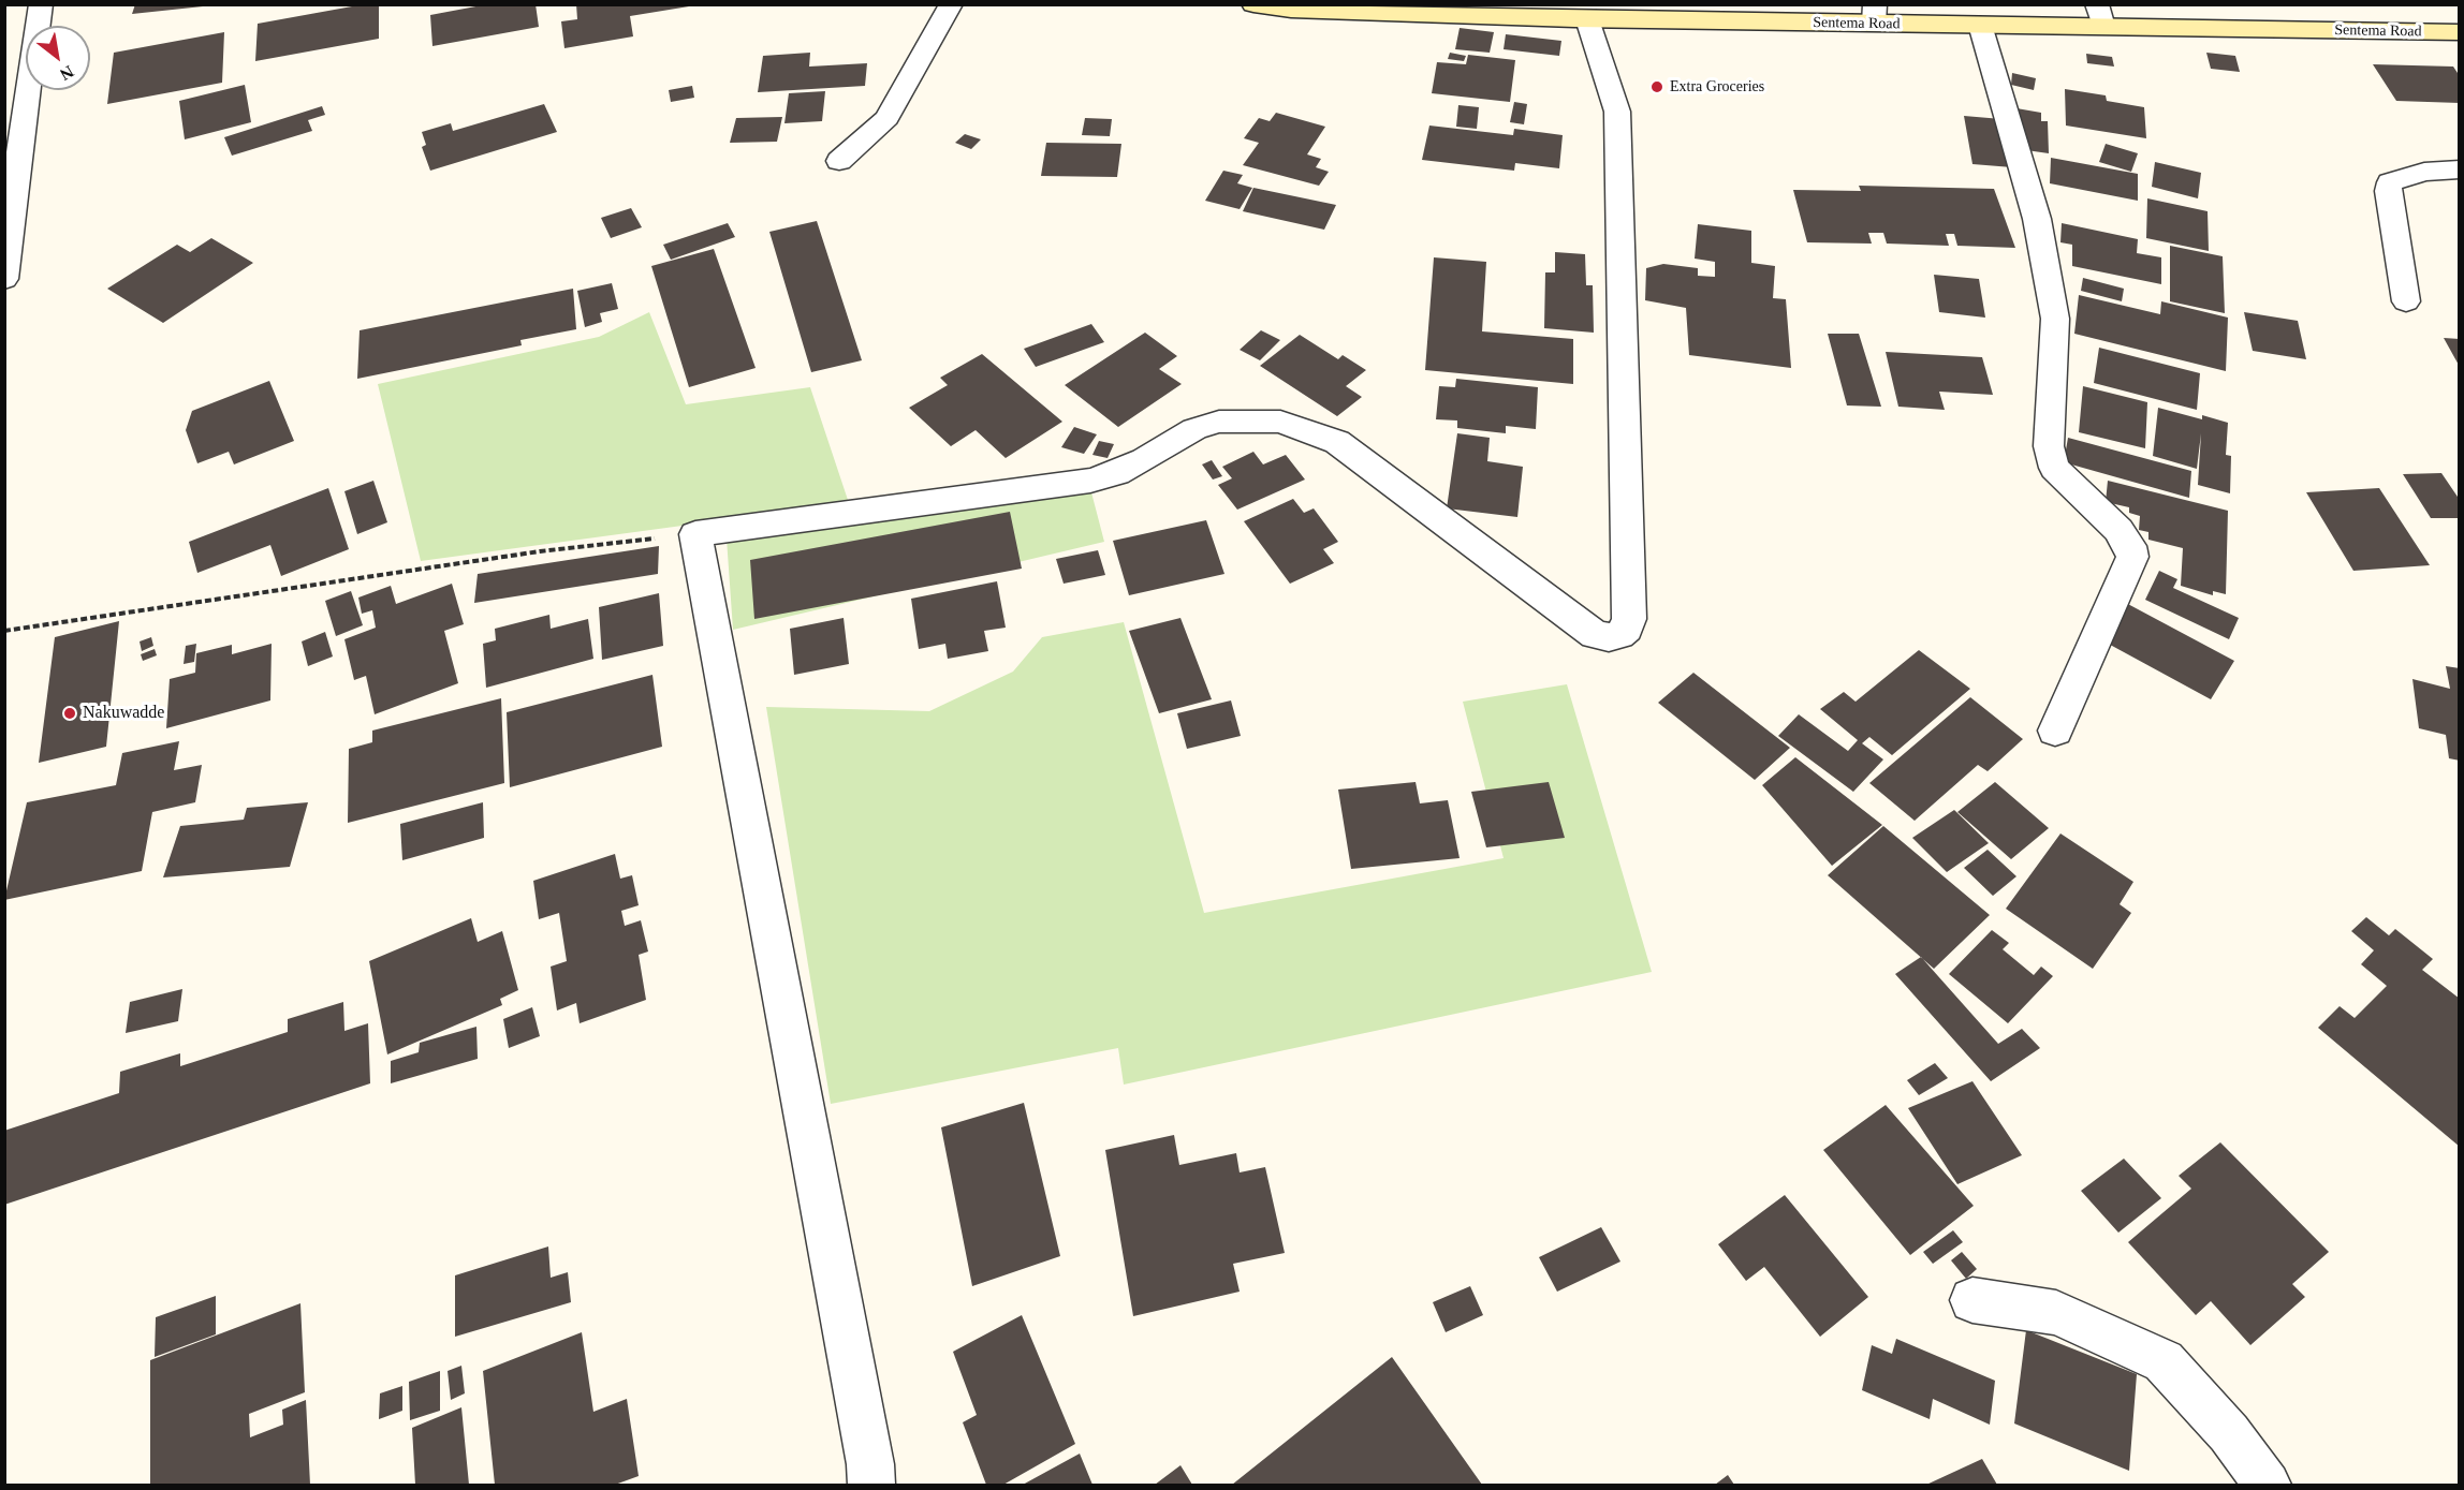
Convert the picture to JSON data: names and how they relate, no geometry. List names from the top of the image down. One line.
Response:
{"streets":{"main road":["Sentema Road"]},"places":["Extra Groceries","Nakuwadde"],"north":"bottom right"}
